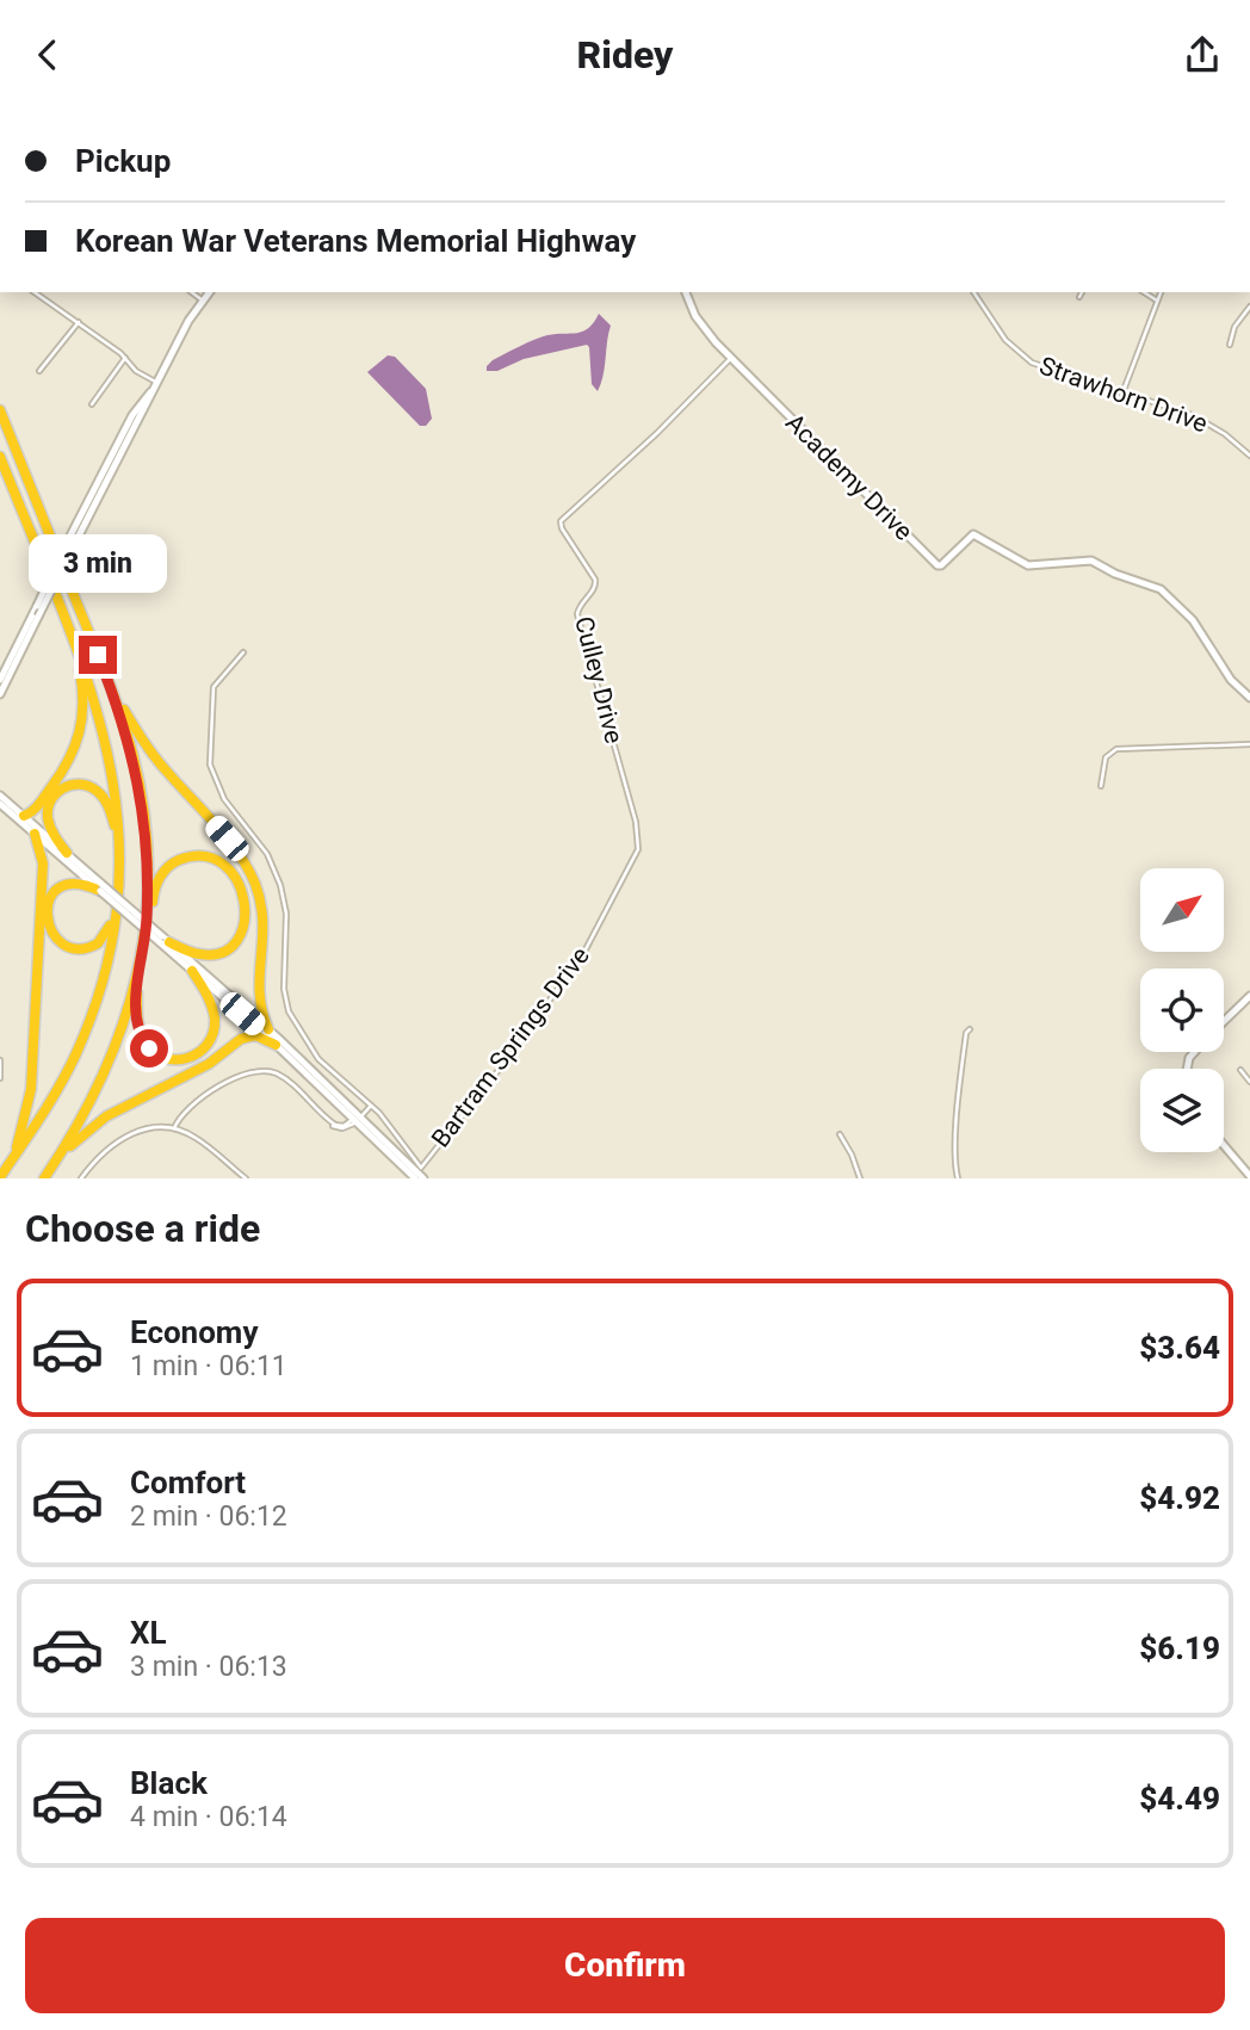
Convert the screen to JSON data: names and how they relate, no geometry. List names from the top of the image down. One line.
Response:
{"streets":{"main road":["Academy Drive"],"street":["Strawhorn Drive","Culley Drive","Bartram Springs Drive"]},"crossings":[["Academy Drive","Culley Drive"],["Culley Drive","Bartram Springs Drive"]],"north":"top right","page":{"header":"Ridey","banner":["Pickup","Korean War Veterans Memorial Highway"],"bubble":"3 min","heading":"Choose a ride","list":[{"name":"Economy","note":"1 min · 06:11","value":"$3.64"},{"name":"Comfort","note":"2 min · 06:12","value":"$4.92"},{"name":"XL","note":"3 min · 06:13","value":"$6.19"},{"name":"Black","note":"4 min · 06:14","value":"$4.49"}],"buttons":"Confirm"}}
